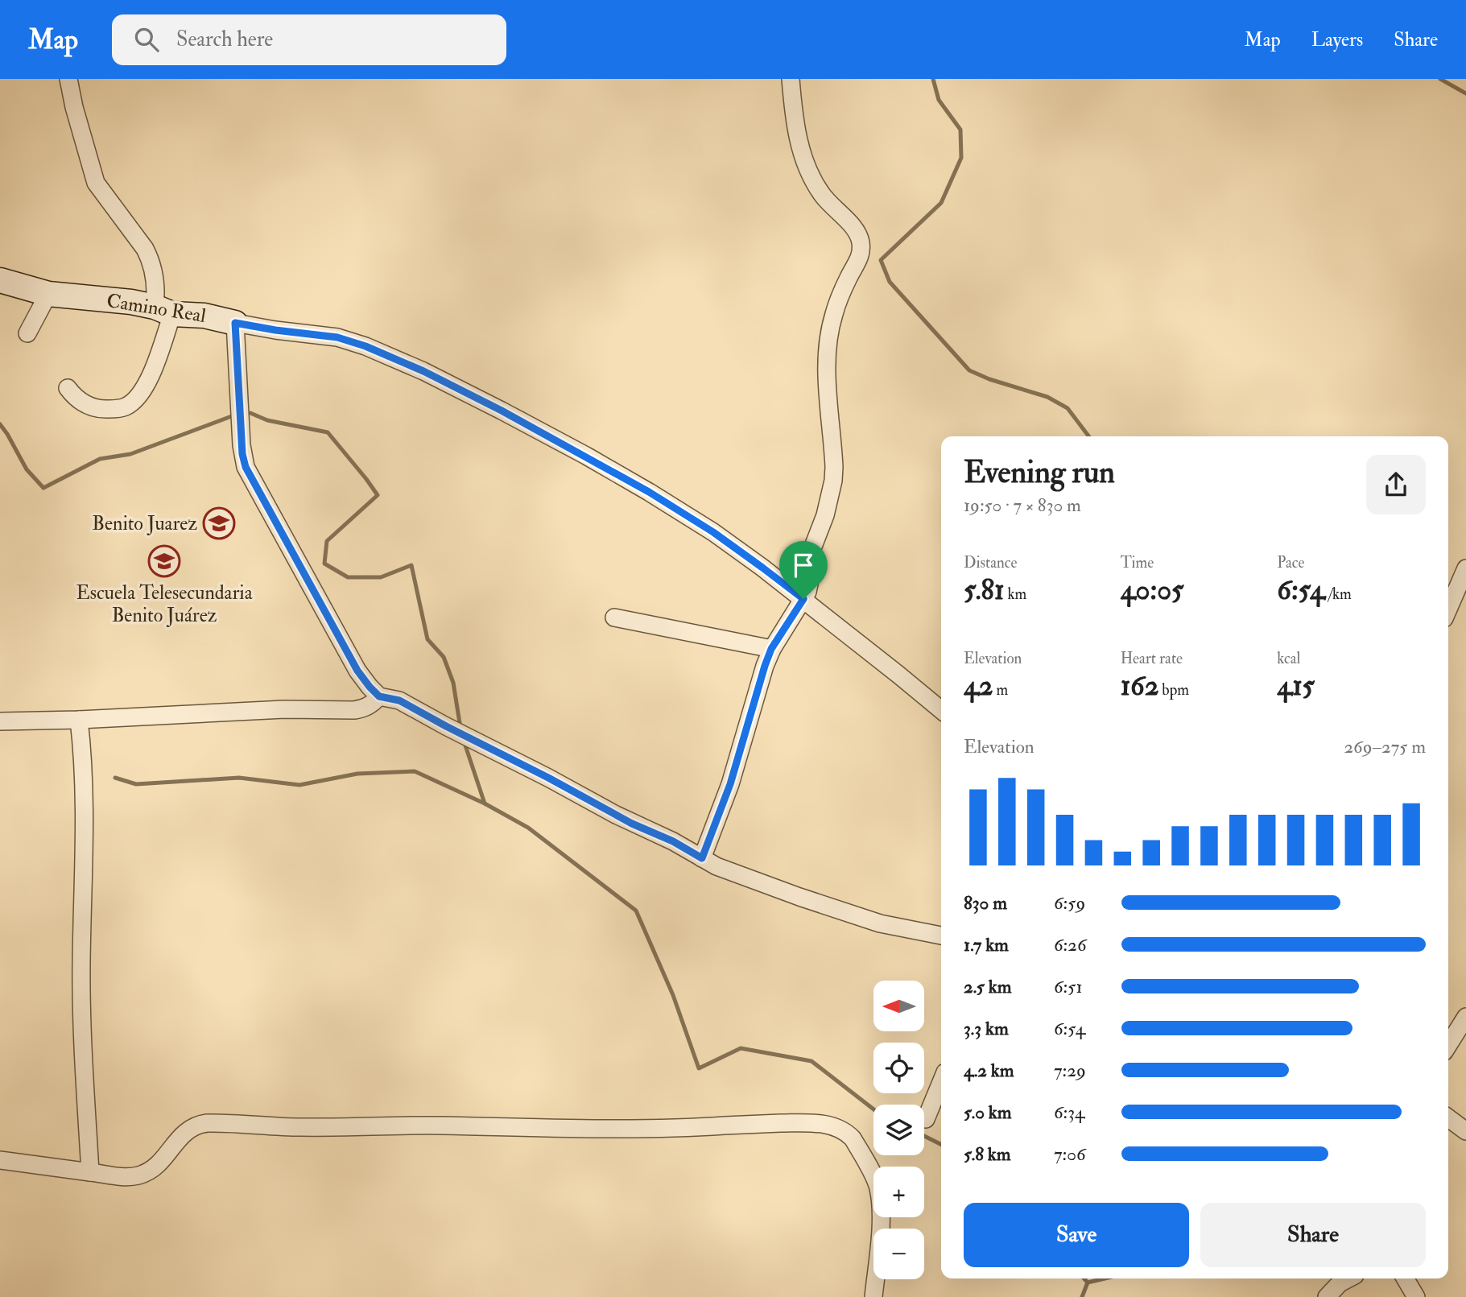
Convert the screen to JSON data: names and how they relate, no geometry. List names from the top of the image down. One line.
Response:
{"streets":{"street":["Camino Real"]},"places":{"school or university":["Benito Juarez","Escuela Telesecundaria Benito Juárez"]},"north":"left","page":{"header":"Map","search":"Search here","nav":["Map","Layers","Share"],"heading":["Evening run","19:50 · 7 × 830 m"],"stats":[["Distance","5.81 km"],["Time","40:05"],["Pace","6:54 /km"],["Elevation","42 m"],["Heart rate","162 bpm"],["kcal","415"]],"chart":["Elevation","269–275 m"],"list":[{"name":"830 m","note":"6:59"},{"name":"1.7 km","note":"6:26"},{"name":"2.5 km","note":"6:51"},{"name":"3.3 km","note":"6:54"},{"name":"4.2 km","note":"7:29"},{"name":"5.0 km","note":"6:34"},{"name":"5.8 km","note":"7:06"}],"map_buttons":["+","−"],"buttons":["Save","Share"]}}
